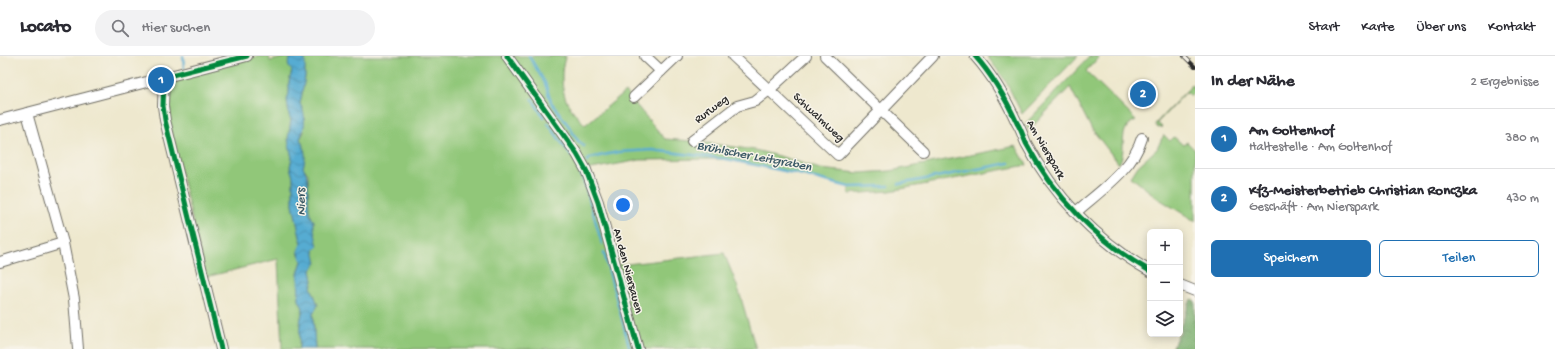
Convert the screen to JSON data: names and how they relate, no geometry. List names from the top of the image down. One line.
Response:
{"streets":{"street":["Rurweg","Schwalmweg","Am Nierspark","An den Niersauen"]},"crossings":[["Rurweg","Schwalmweg"]],"water":["Brühlscher Leitgraben","Niers"],"page":{"header":"Locato","search":"Hier suchen","nav":["Start","Karte","Über uns","Kontakt"],"heading":["In der Nähe","2 Ergebnisse"],"pins":["1","2"],"list":[{"mark":"1","name":"Am Goltenhof","note":"Haltestelle · Am Goltenhof","value":"380 m"},{"mark":"2","name":"Kfz-Meisterbetrieb Christian Ronczka","note":"Geschäft · Am Nierspark","value":"430 m"}],"buttons":["Speichern","Teilen"],"map_buttons":["+","−"]}}
